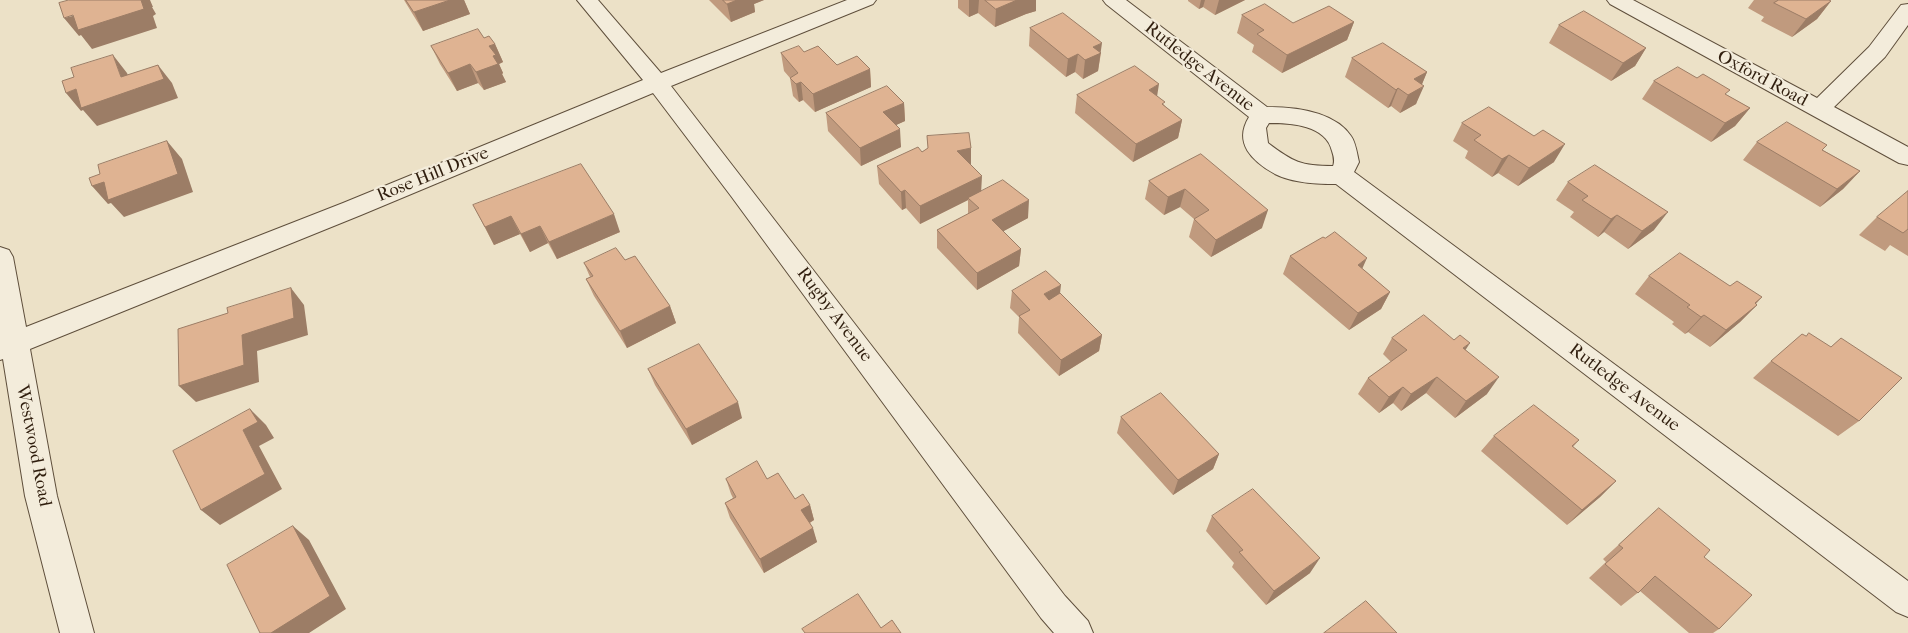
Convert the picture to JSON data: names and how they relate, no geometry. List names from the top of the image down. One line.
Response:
{"streets":{"street":["Rutledge Avenue","Oxford Road","Rose Hill Drive","Rugby Avenue","Westwood Road"]},"crossings":[["Rose Hill Drive","Rugby Avenue"],["Rose Hill Drive","Westwood Road"]]}
